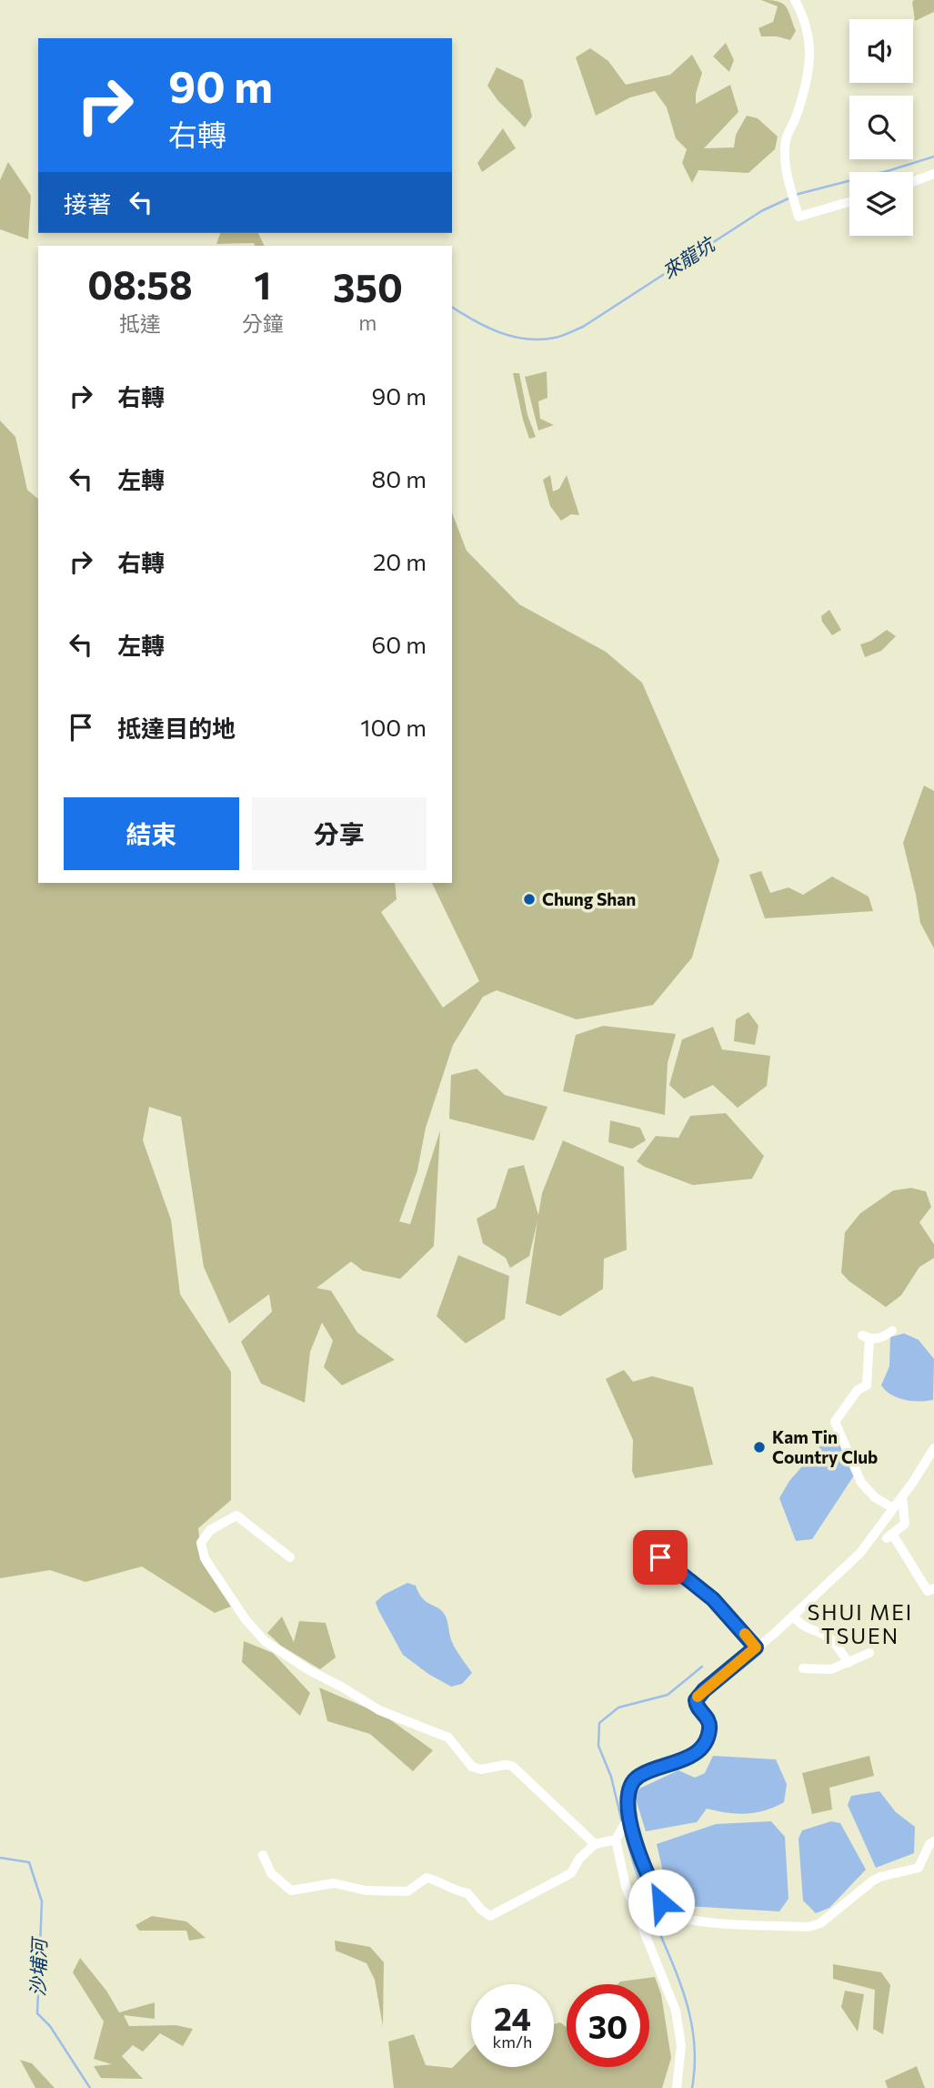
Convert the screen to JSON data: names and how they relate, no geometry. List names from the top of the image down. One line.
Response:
{"districts":["SHUI MEI TSUEN"],"water":["來龍坑","沙埔河"],"places":["Chung Shan","Kam Tin Country Club"],"page":{"turn":["90 m","右轉"],"then":"接著","eta":["08:58","抵達","1","分鐘","350","m"],"list":[{"name":"右轉","value":"90 m"},{"name":"左轉","value":"80 m"},{"name":"右轉","value":"20 m"},{"name":"左轉","value":"60 m"},{"name":"抵達目的地","value":"100 m"}],"buttons":["結束","分享"],"speed":"24 km/h","limit":"30"}}
